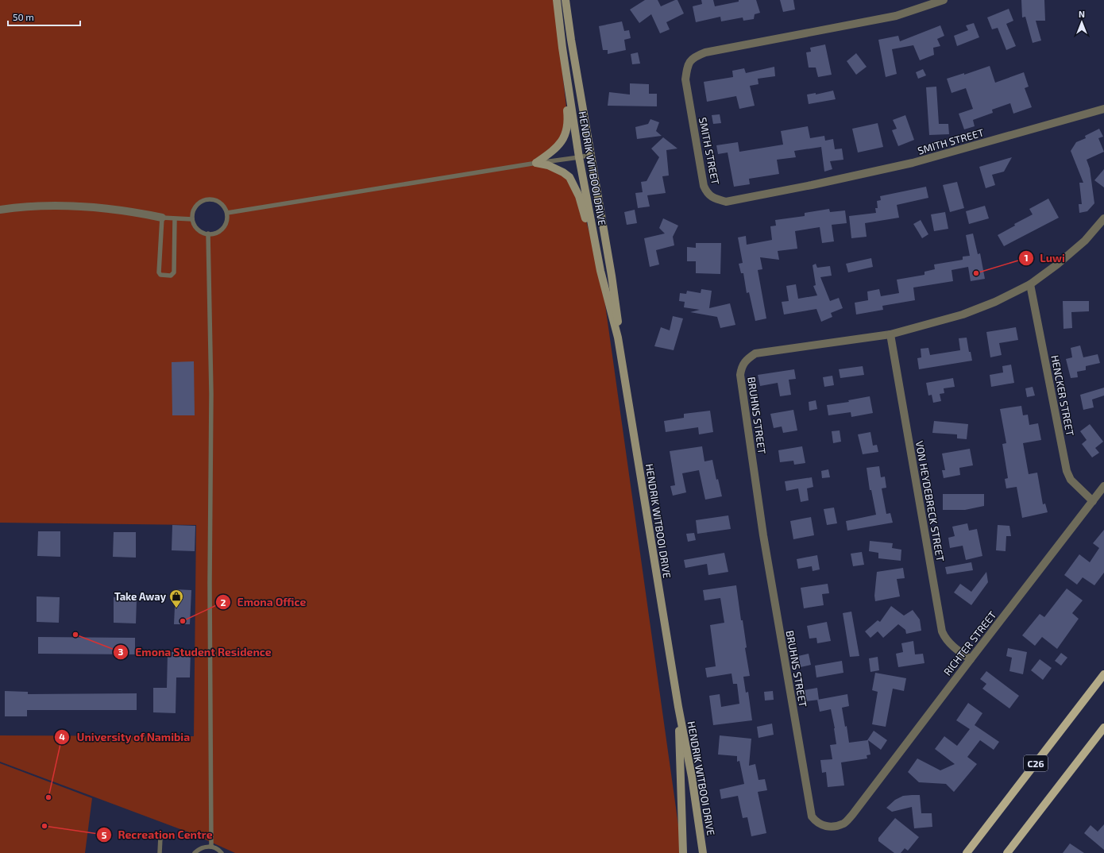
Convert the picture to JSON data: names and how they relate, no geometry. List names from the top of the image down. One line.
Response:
{"streets":{"main road":["HENDRIK WITBOOI DRIVE","C26"],"street":["SMITH STREET","HENCKER STREET","BRUHNS STREET","VON HEYDEBRECK STREET","RICHTER STREET"]},"crossings":[["HENCKER STREET","BRUHNS STREET"],["HENCKER STREET","RICHTER STREET"],["BRUHNS STREET","VON HEYDEBRECK STREET"],["BRUHNS STREET","RICHTER STREET"],["VON HEYDEBRECK STREET","RICHTER STREET"]],"places":{"other":["Luwi","Emona Office","Emona Student Residence","University of Namibia","Recreation Centre"],"shop":["Take Away"]},"scale_bar":"50 m","north":"top"}
